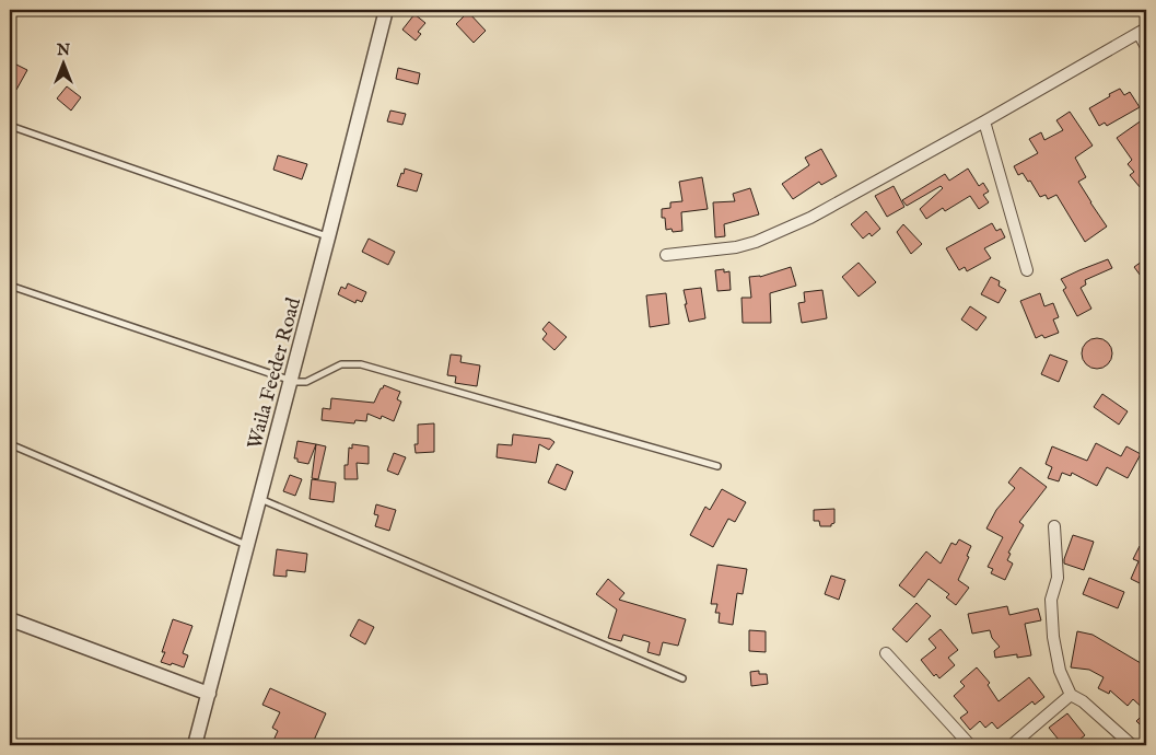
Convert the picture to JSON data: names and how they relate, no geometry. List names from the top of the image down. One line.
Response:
{"streets":{"street":["Waila Feeder Road"]},"north":"top"}
